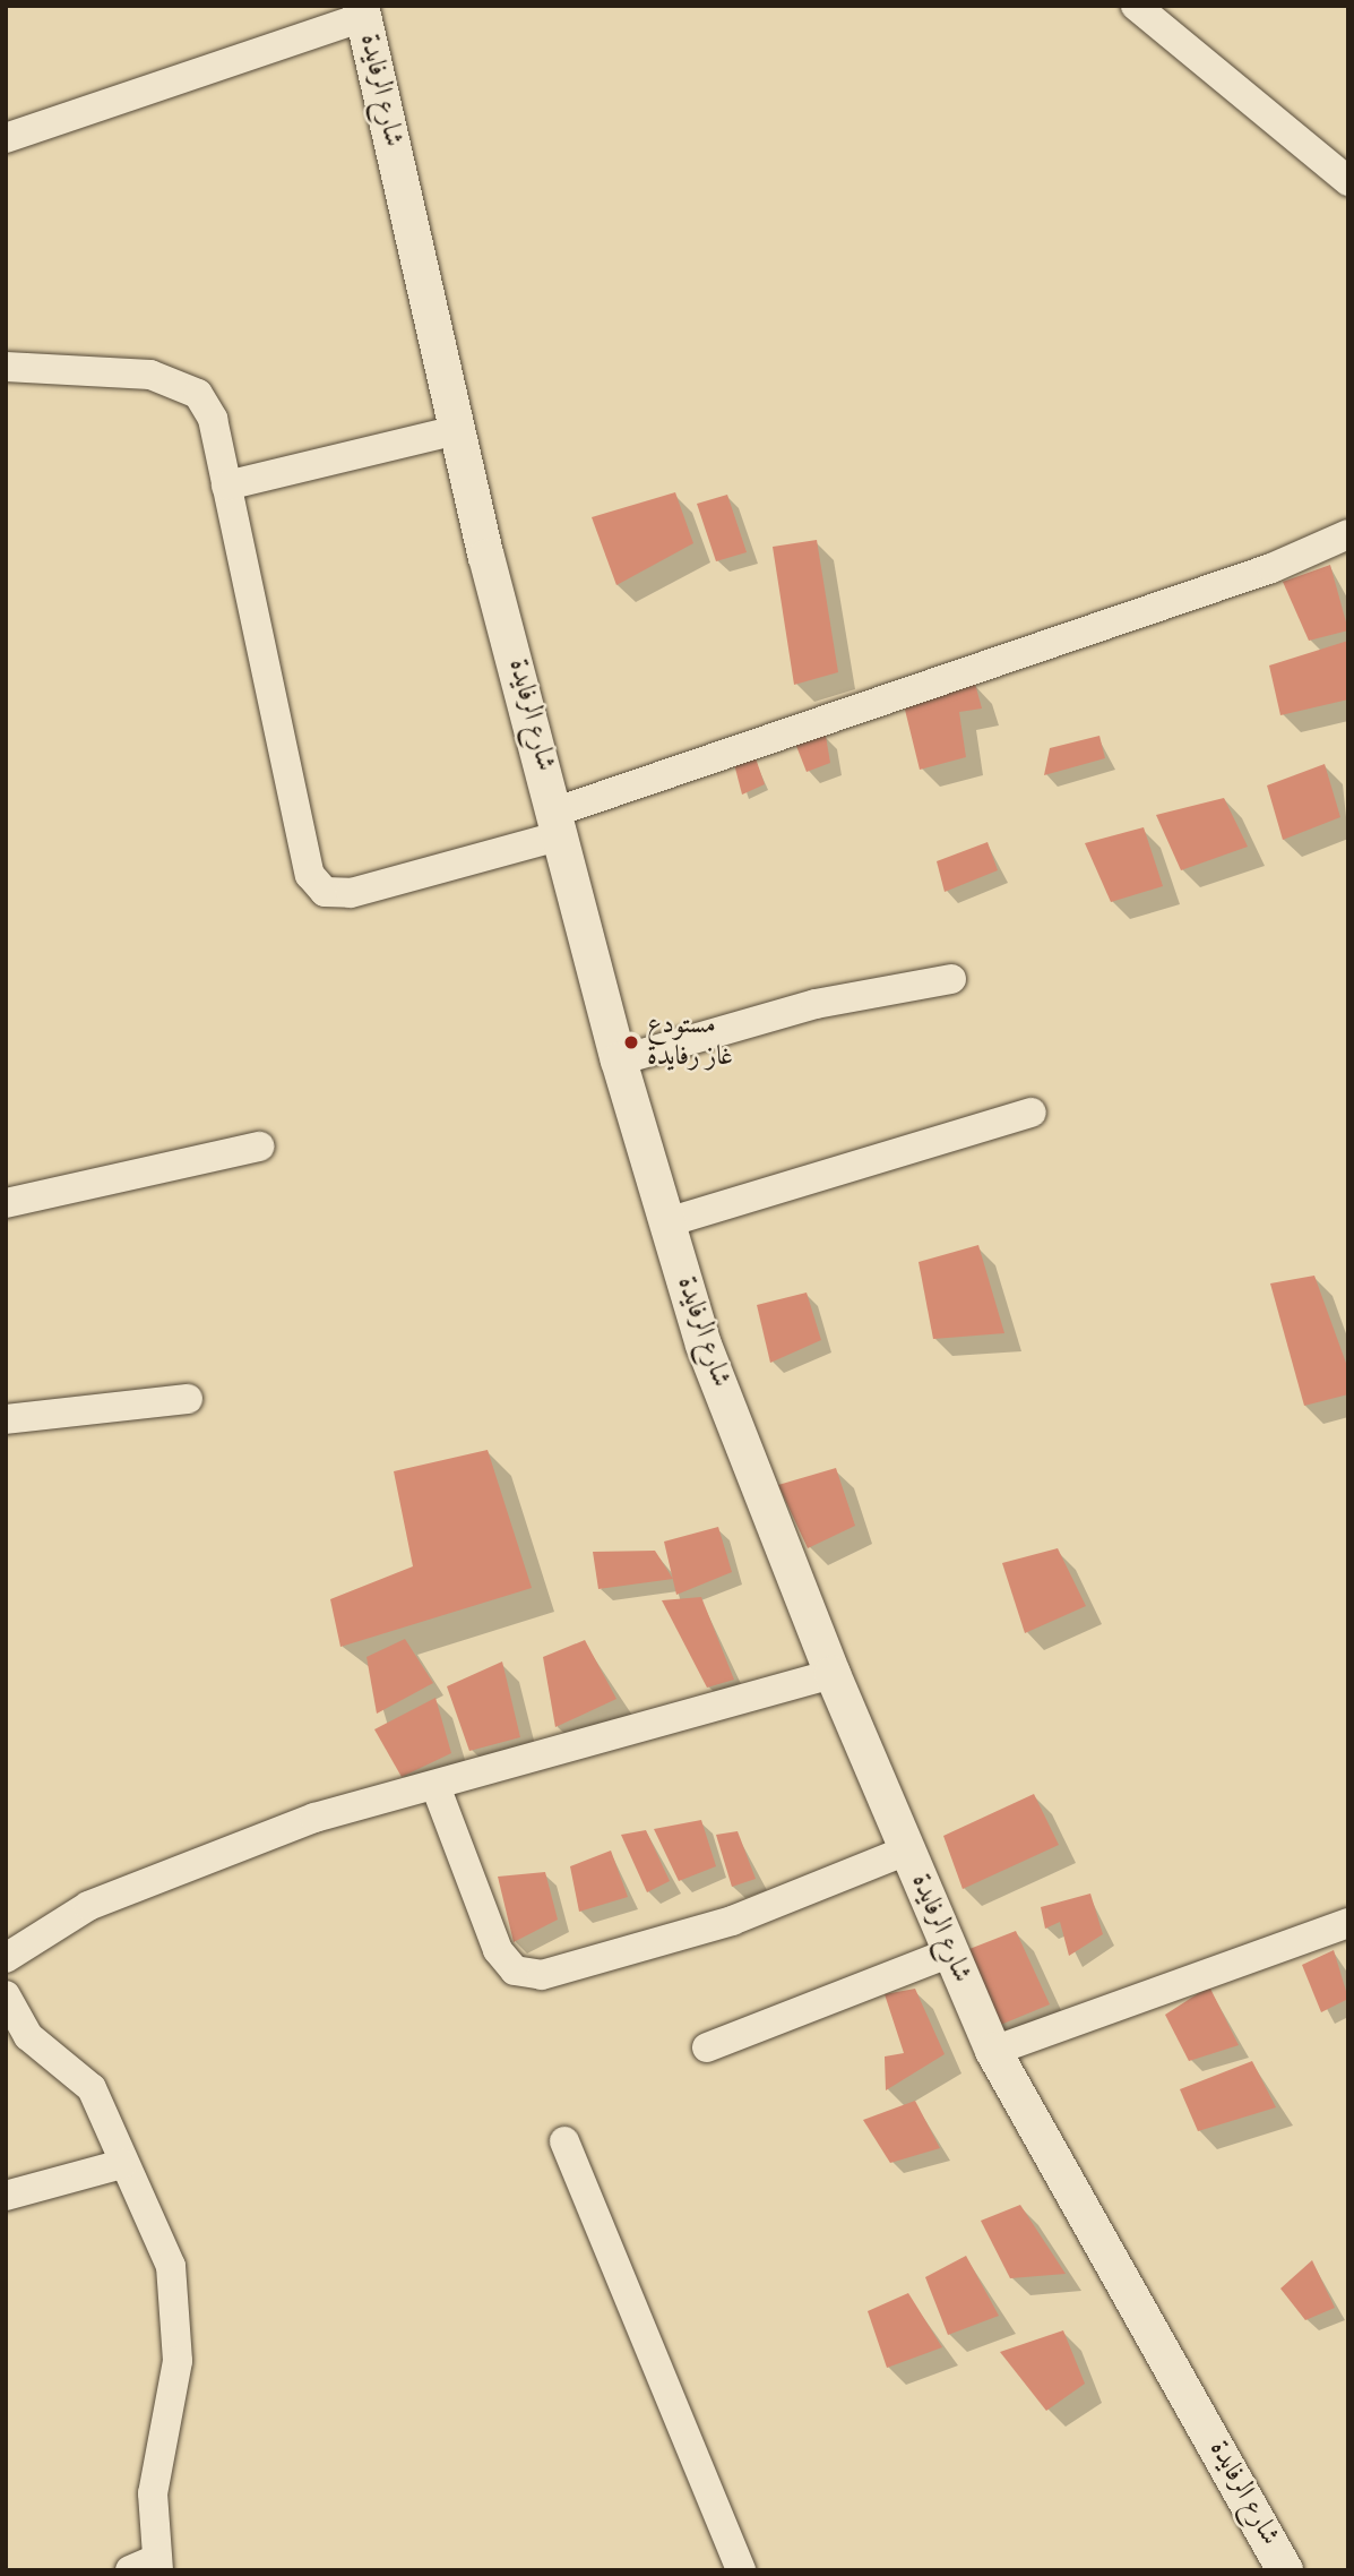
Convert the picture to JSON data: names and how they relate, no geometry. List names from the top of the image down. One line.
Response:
{"streets":{"street":["شارع الرفايدة"]},"places":["مستودع غاز رفايدة"]}
